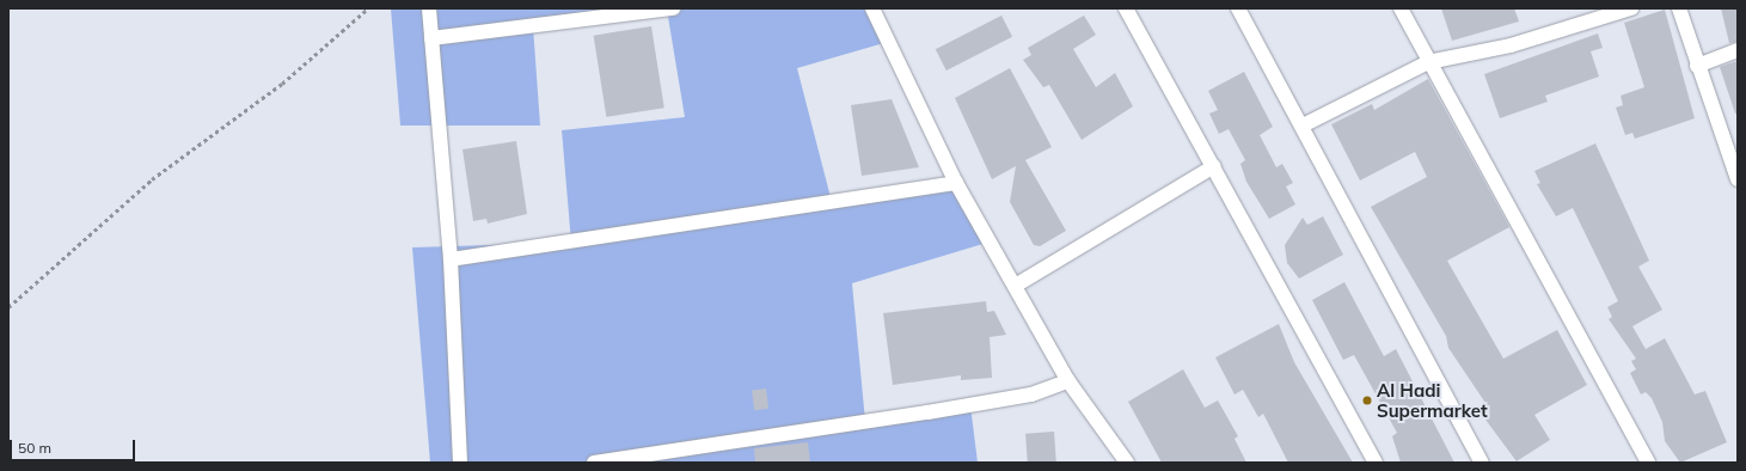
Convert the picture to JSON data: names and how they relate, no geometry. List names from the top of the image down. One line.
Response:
{"places":["Al Hadi Supermarket"],"scale_bar":"50 m"}
